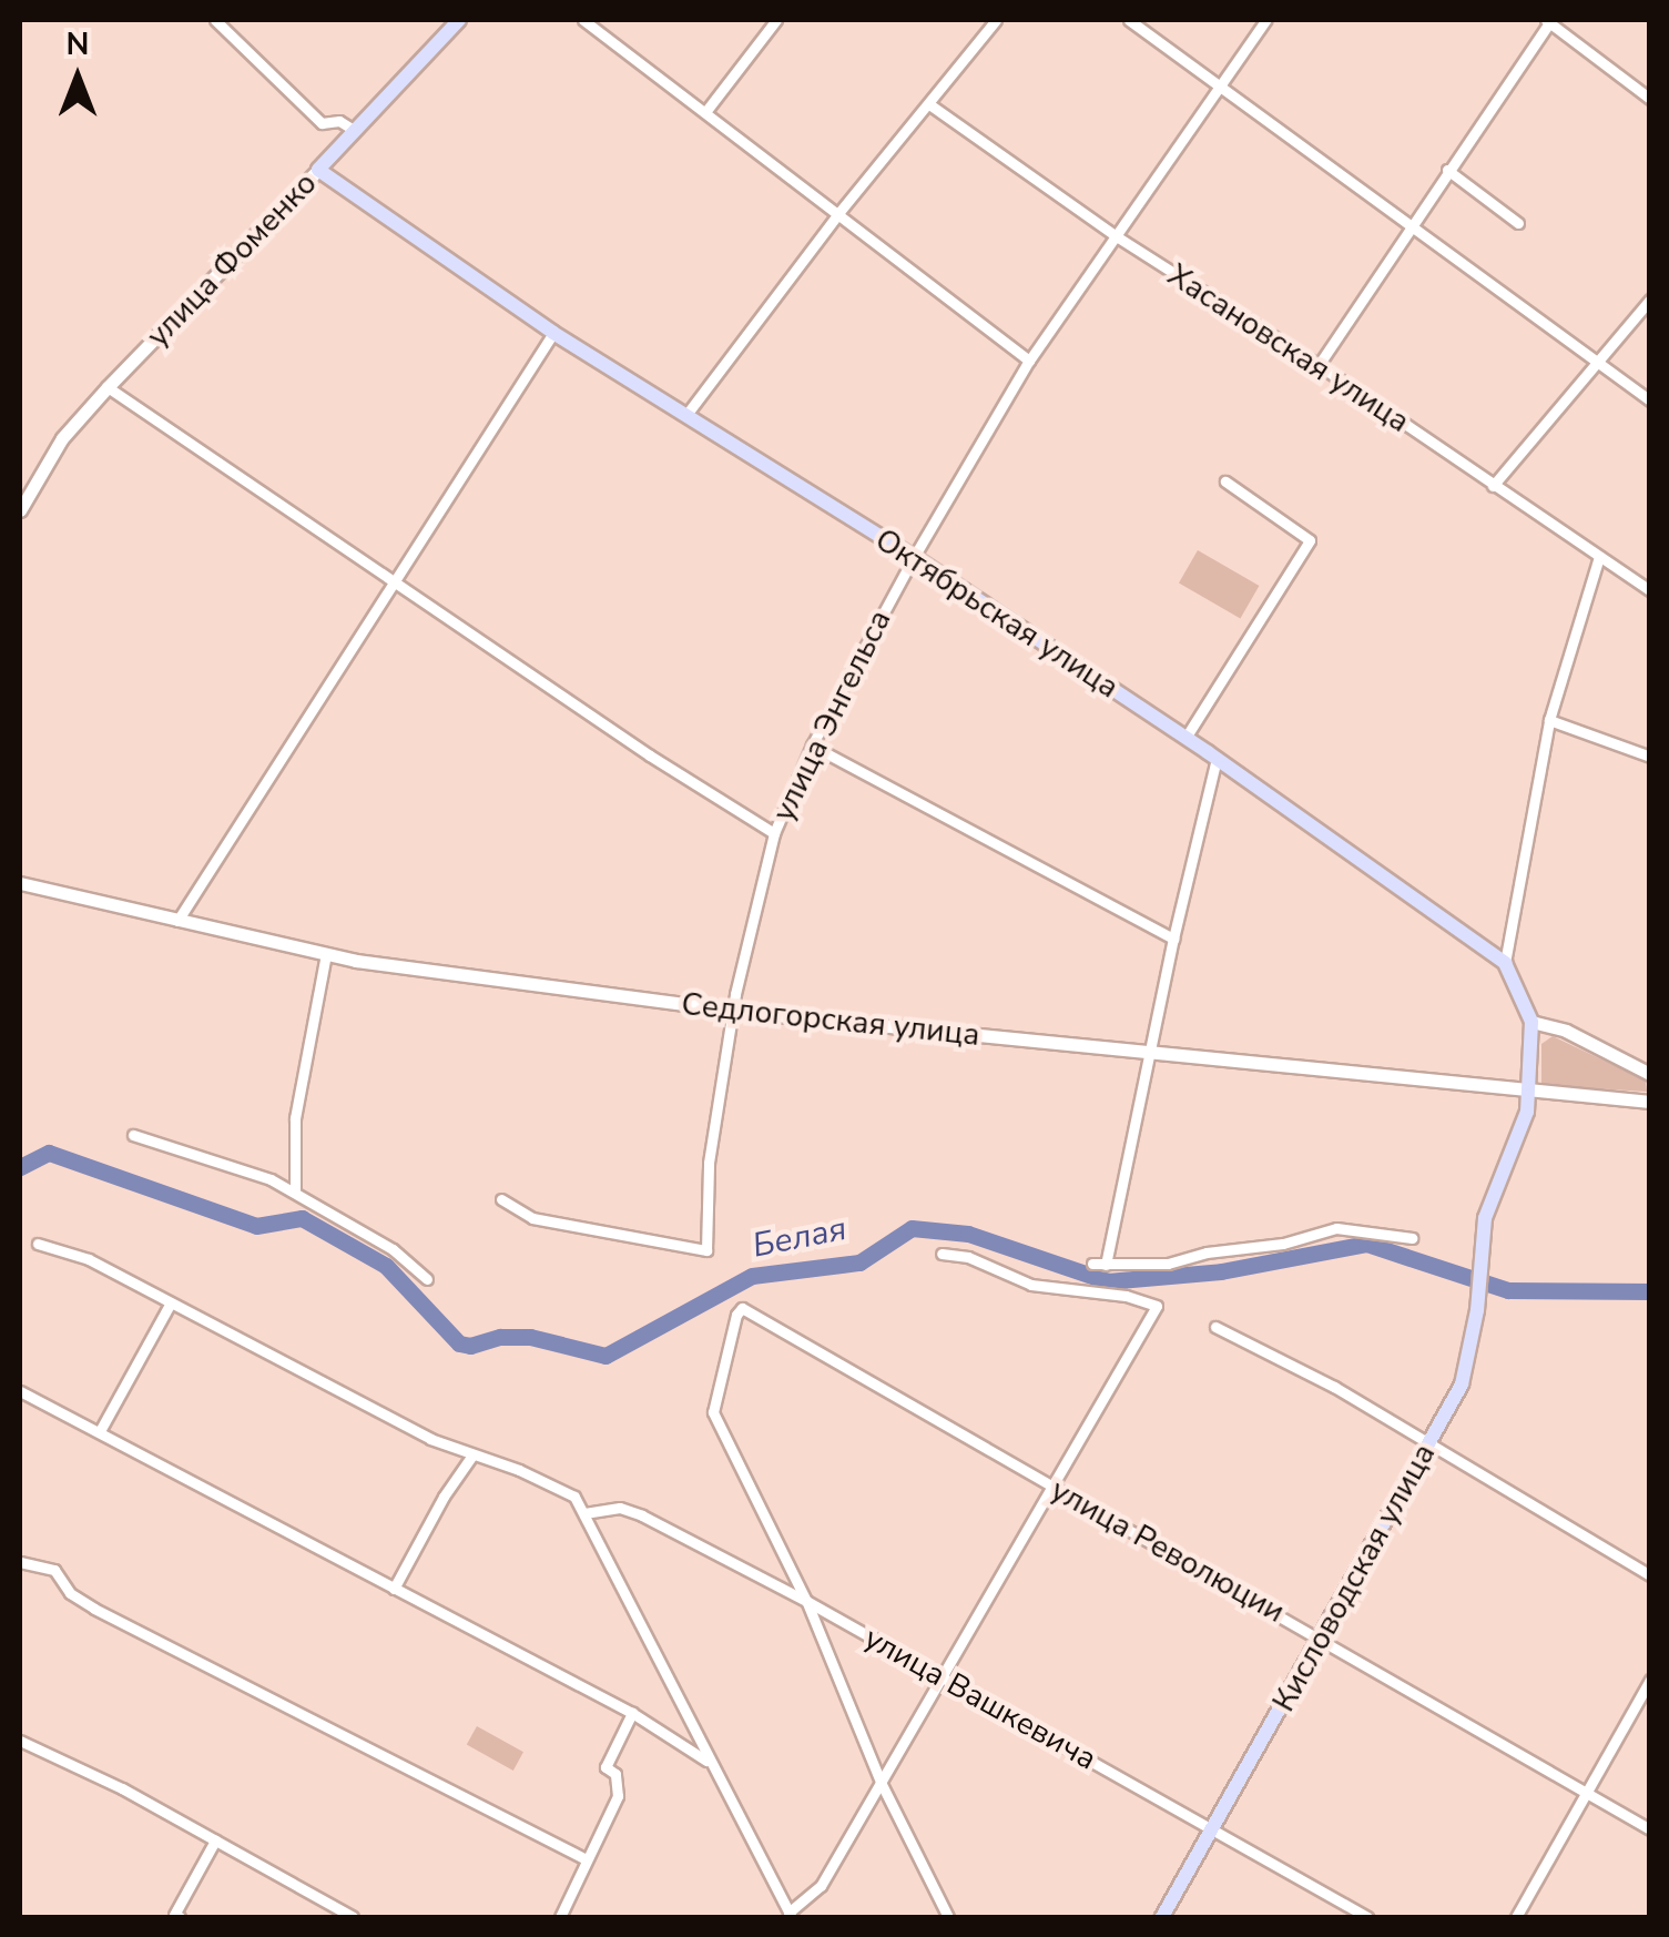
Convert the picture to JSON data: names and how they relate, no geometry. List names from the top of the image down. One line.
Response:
{"streets":{"main road":["улица Фоменко","Октябрьская улица","Кисловодская улица"],"street":["Хасановская улица","улица Энгельса","Седлогорская улица","улица Революции","улица Вашкевича"]},"crossings":[["улица Фоменко","Октябрьская улица"],["Хасановская улица","улица Энгельса"],["Октябрьская улица","улица Энгельса"],["Октябрьская улица","Кисловодская улица"],["улица Энгельса","Седлогорская улица"],["Седлогорская улица","Кисловодская улица"],["улица Революции","Кисловодская улица"],["улица Революции","улица Вашкевича"],["Кисловодская улица","улица Вашкевича"]],"water":["Белая"],"north":"top"}
